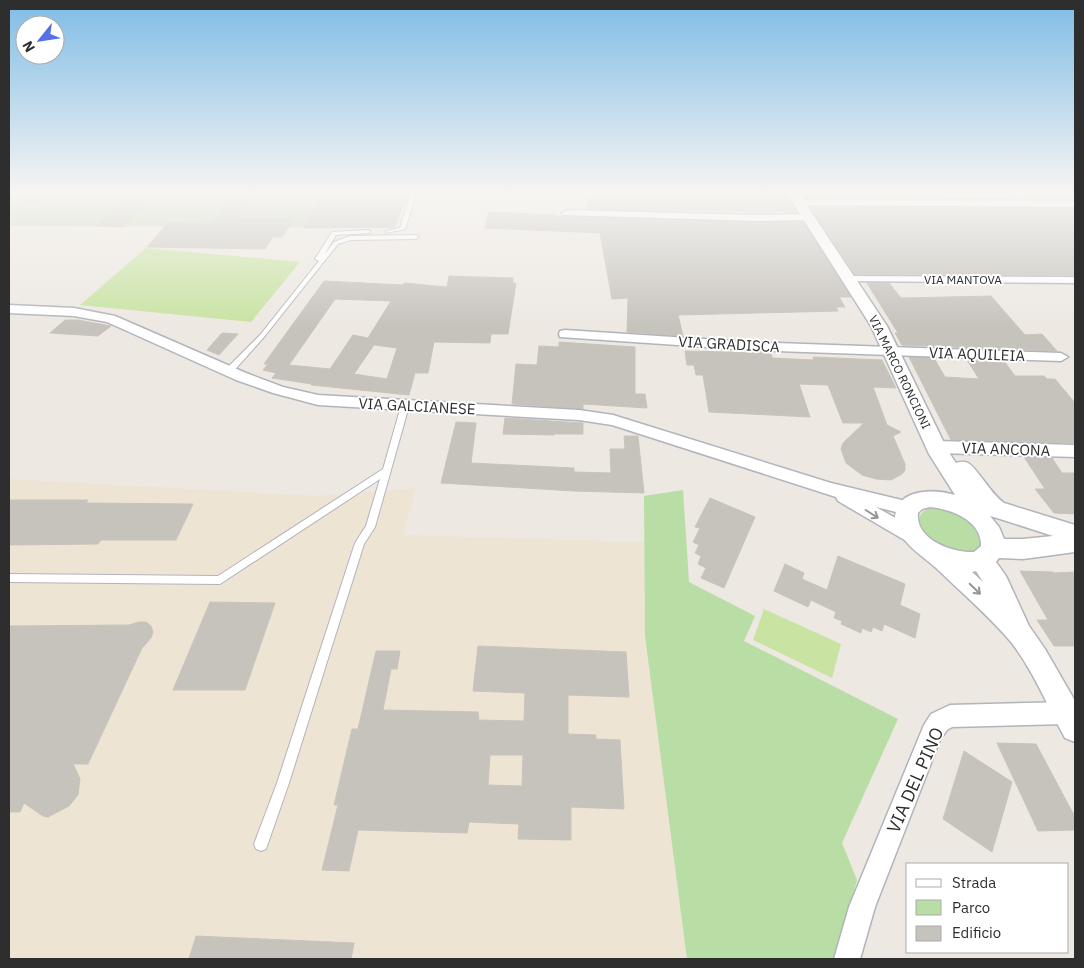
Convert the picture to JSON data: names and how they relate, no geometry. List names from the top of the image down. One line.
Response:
{"streets":{"street":["VIA MANTOVA","VIA GRADISCA","VIA AQUILEIA","VIA MARCO RONCIONI","VIA GALCIANESE","VIA ANCONA","VIA DEL PINO"]},"crossings":[["VIA MANTOVA","VIA MARCO RONCIONI"],["VIA GRADISCA","VIA AQUILEIA"],["VIA GRADISCA","VIA MARCO RONCIONI"],["VIA AQUILEIA","VIA MARCO RONCIONI"],["VIA MARCO RONCIONI","VIA GALCIANESE"],["VIA MARCO RONCIONI","VIA ANCONA"],["VIA GALCIANESE","VIA DEL PINO"]],"legend":["Strada","Parco","Edificio"],"north":"bottom left"}
